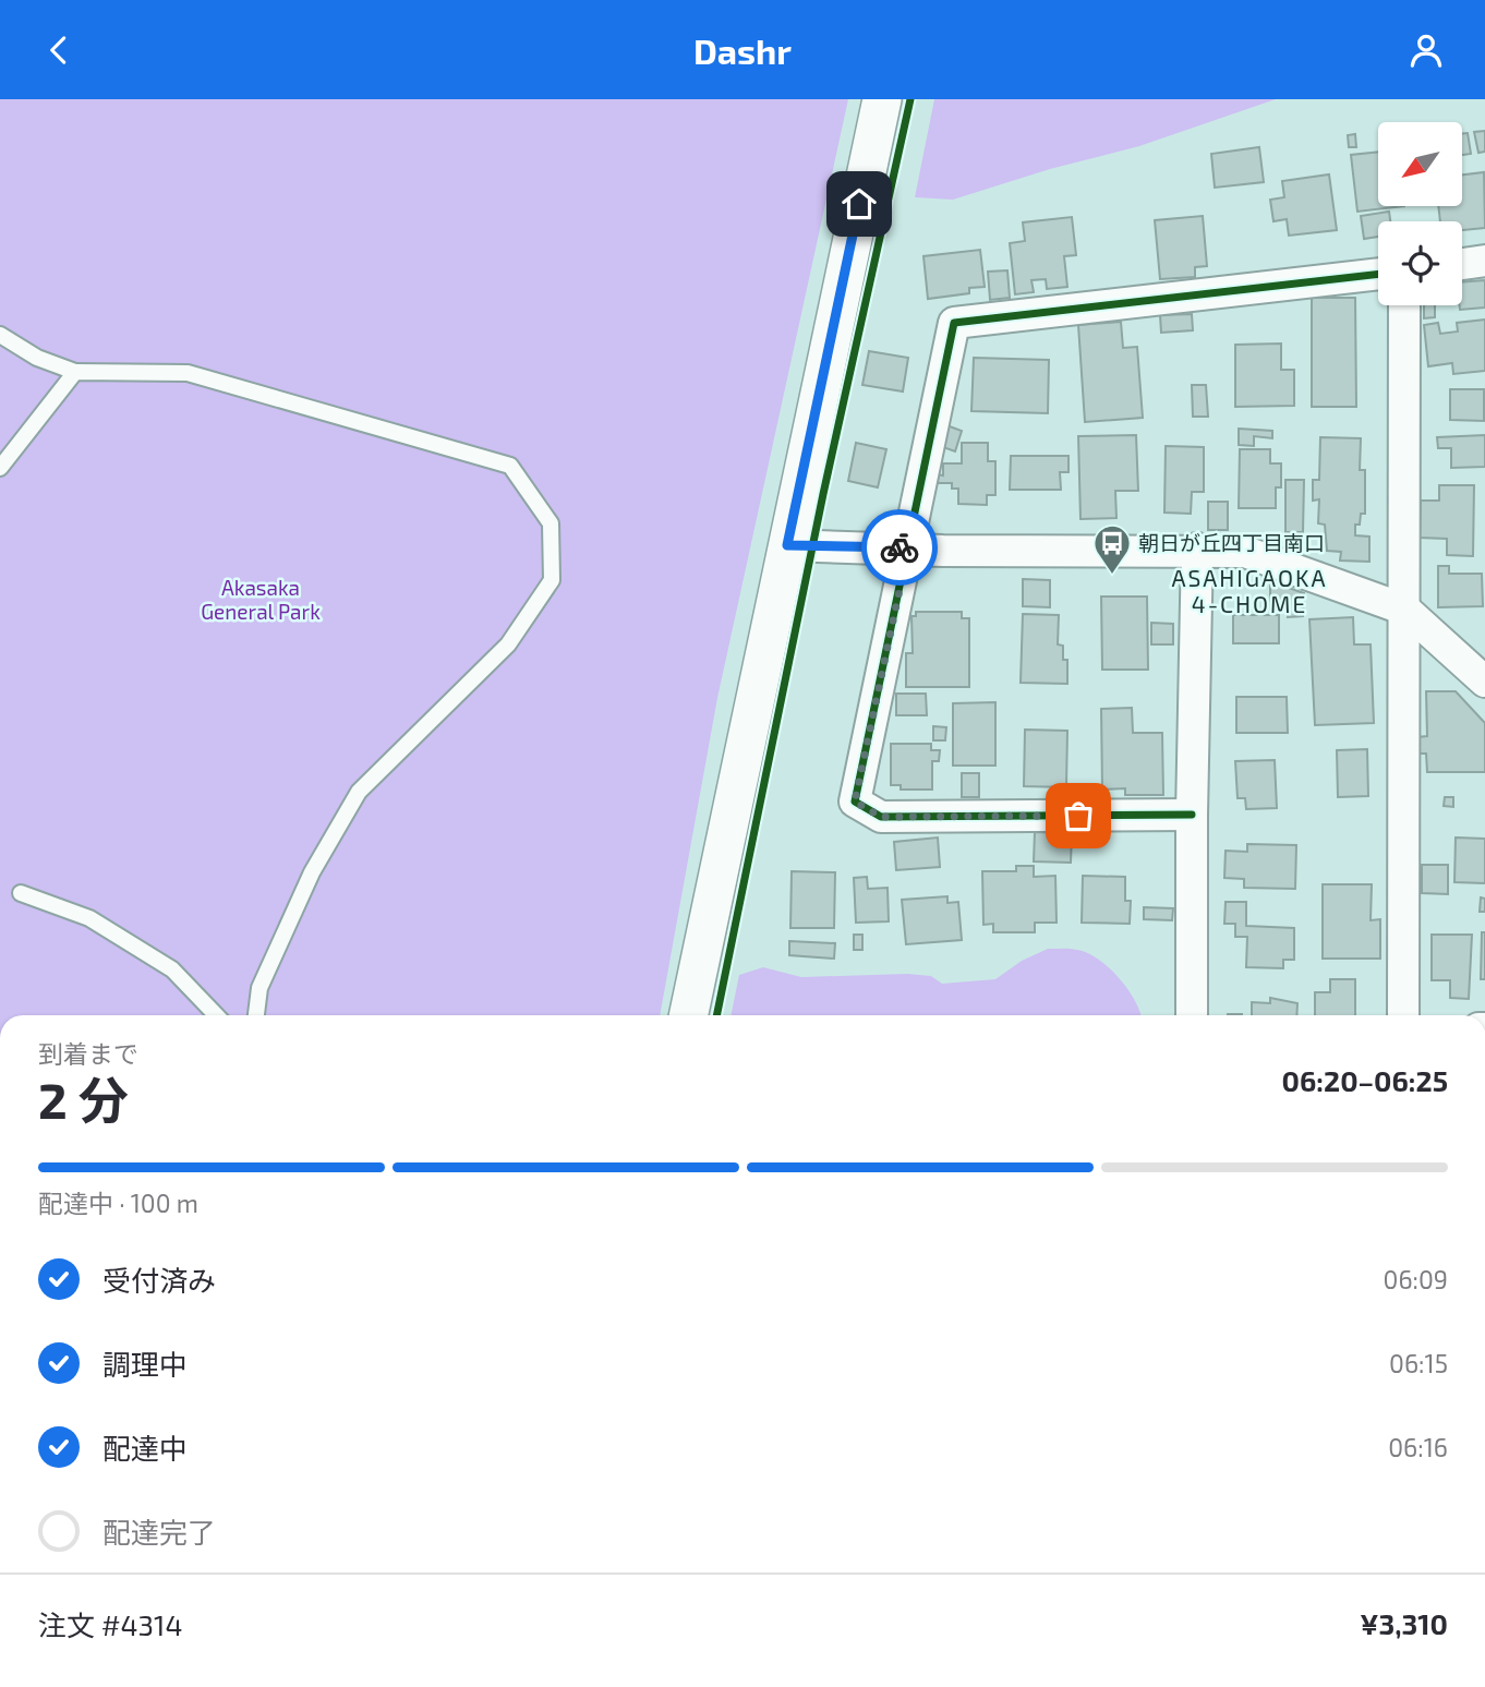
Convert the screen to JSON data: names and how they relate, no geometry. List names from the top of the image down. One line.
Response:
{"districts":["ASAHIGAOKA 4-CHOME"],"parks":["Akasaka General Park"],"places":{"bus stop":["朝日が丘四丁目南口"]},"north":"bottom left","page":{"header":"Dashr","heading":["2 分","到着まで","06:20–06:25"],"panel":["注文 #4314","¥3,310"],"bar":"配達中 · 100 m","list":[["受付済み","06:09"],["調理中","06:15"],["配達中","06:16"],"配達完了"]}}
